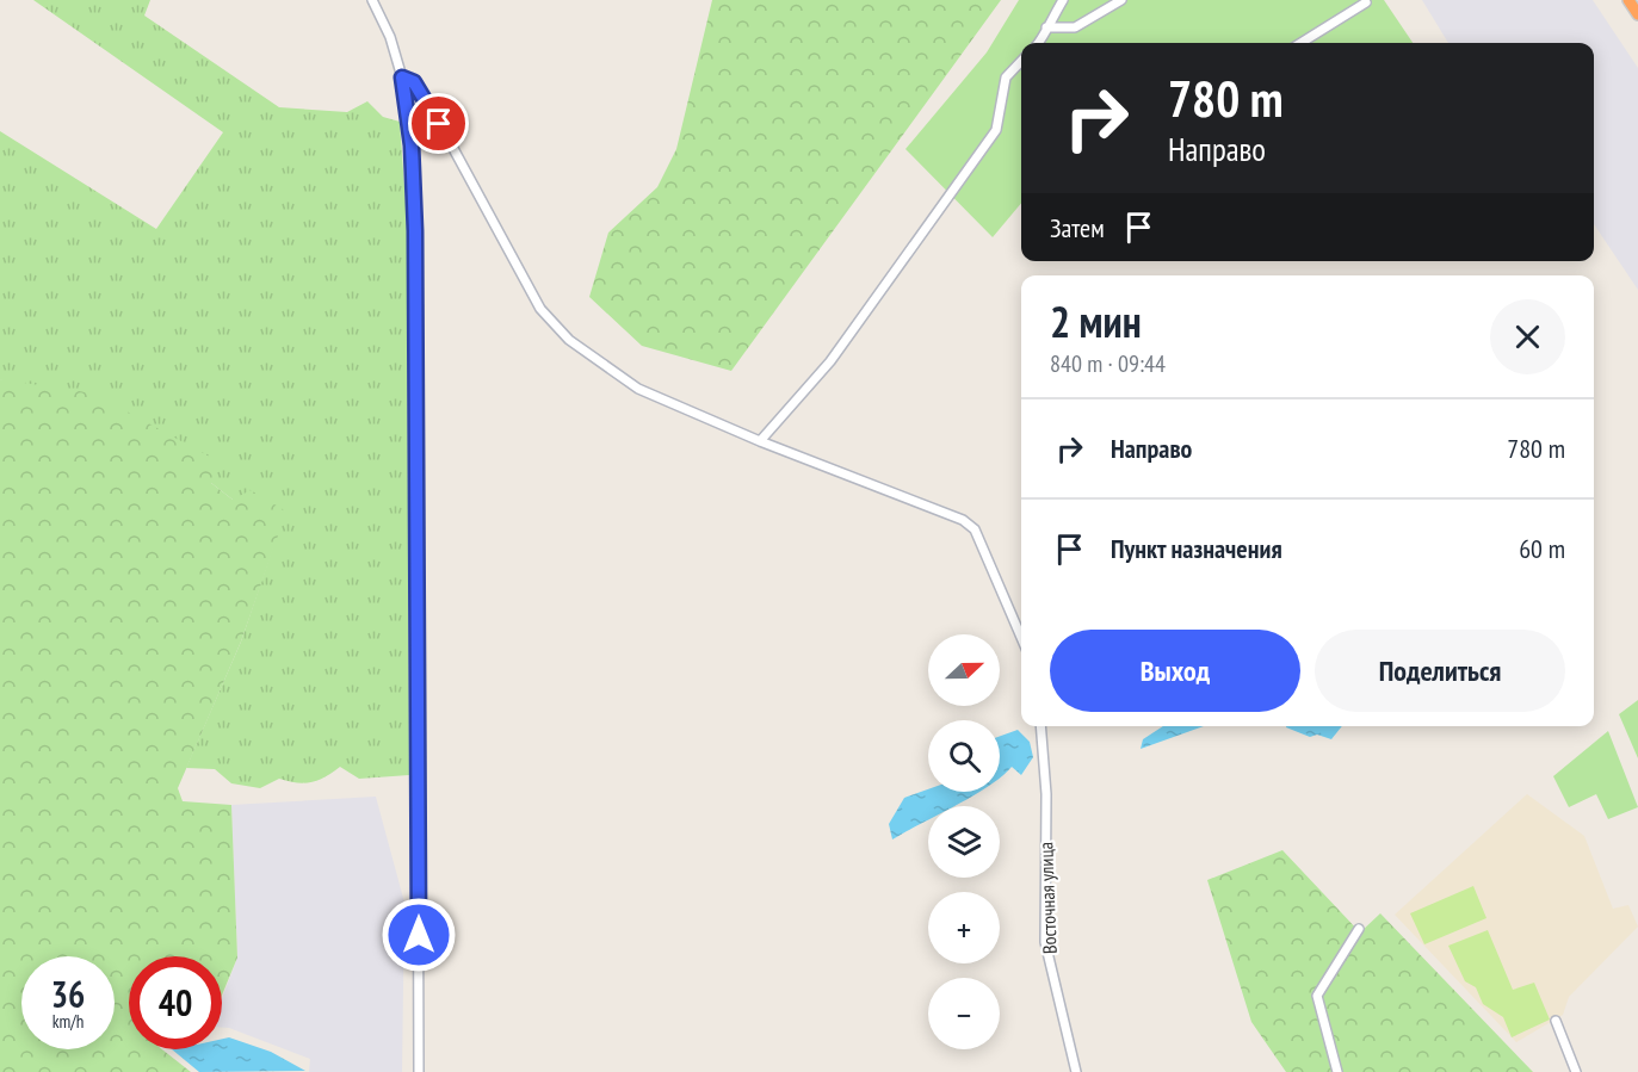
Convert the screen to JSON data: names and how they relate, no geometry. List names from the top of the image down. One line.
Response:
{"streets":{"street":["Восточная улица"]},"north":"right","page":{"turn":["780 m","Направо"],"then":"Затем","heading":["2 мин","840 m · 09:44"],"list":[{"name":"Направо","value":"780 m"},{"name":"Пункт назначения","value":"60 m"}],"buttons":["Выход","Поделиться"],"map_buttons":["+","−"],"speed":"36 km/h","limit":"40"}}
